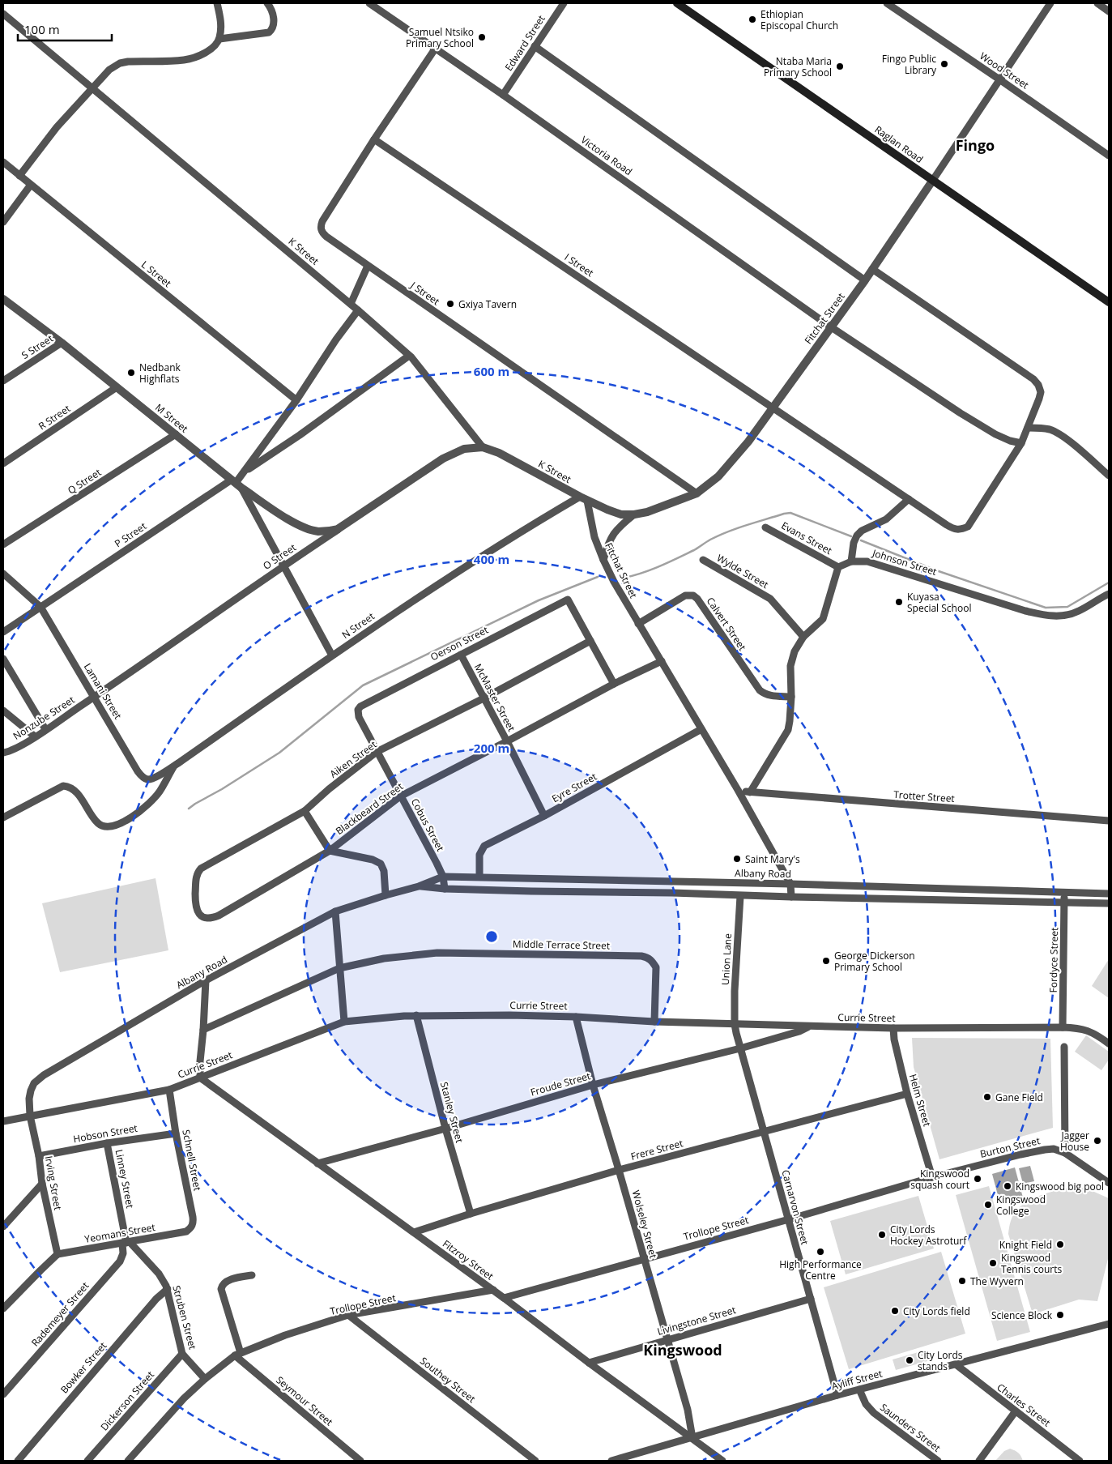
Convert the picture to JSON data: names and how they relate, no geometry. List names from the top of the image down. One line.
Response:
{"streets":{"main road":["Raglan Road"],"street":["Edward Street","Wood Street","Victoria Road","K Street","I Street","L Street","J Street","Fitchat Street","S Street","R Street","M Street","Q Street","P Street","Evans Street","O Street","Johnson Street","Wylde Street","Calvert Street","N Street","Oerson Street","Lamani Street","McMaster Street","Nonzube Street","Aiken Street","Eyre Street","Trotter Street","Blackbeard Street","Cobus Street","Albany Road","Middle Terrace Street","Union Lane","Fordyce Street","Currie Street","Froude Street","Helm Street","Stanley Street","Hobson Street","Burton Street","Frere Street","Schnell Street","Linney Street","Irving Street","Carnarvon Street","Wolseley Street","Trollope Street","Yeomans Street","Fitzroy Street","Rademeyer Street","Struben Street","Livingstone Street","Bowker Street","Southey Street","Ayliff Street","Dickerson Street","Seymour Street","Charles Street","Saunders Street"]},"crossings":[["Edward Street","Victoria Road"],["Raglan Road","Fitchat Street"],["Victoria Road","I Street"],["Victoria Road","J Street"],["Victoria Road","Fitchat Street"],["K Street","Fitchat Street"],["K Street","P Street"],["K Street","O Street"],["K Street","N Street"],["I Street","J Street"],["I Street","Fitchat Street"],["L Street","P Street"],["J Street","Fitchat Street"],["Fitchat Street","Calvert Street"],["Fitchat Street","N Street"],["Fitchat Street","Eyre Street"],["Fitchat Street","Trotter Street"],["Fitchat Street","Blackbeard Street"],["Fitchat Street","Albany Road"],["S Street","M Street"],["R Street","M Street"],["M Street","Q Street"],["M Street","P Street"],["M Street","O Street"],["P Street","Lamani Street"],["Evans Street","Johnson Street"],["O Street","Lamani Street"],["O Street","Nonzube Street"],["N Street","Lamani Street"],["Oerson Street","McMaster Street"],["Oerson Street","Aiken Street"],["Oerson Street","Cobus Street"],["Lamani Street","Nonzube Street"],["McMaster Street","Aiken Street"],["McMaster Street","Eyre Street"],["McMaster Street","Blackbeard Street"],["Aiken Street","Blackbeard Street"],["Aiken Street","Cobus Street"],["Eyre Street","Albany Road"],["Blackbeard Street","Cobus Street"],["Cobus Street","Albany Road"],["Albany Road","Union Lane"],["Albany Road","Fordyce Street"],["Albany Road","Currie Street"],["Albany Road","Irving Street"],["Middle Terrace Street","Currie Street"],["Union Lane","Currie Street"],["Union Lane","Carnarvon Street"],["Fordyce Street","Currie Street"],["Currie Street","Froude Street"],["Currie Street","Helm Street"],["Currie Street","Stanley Street"],["Currie Street","Schnell Street"],["Currie Street","Irving Street"],["Currie Street","Carnarvon Street"],["Currie Street","Wolseley Street"],["Currie Street","Fitzroy Street"],["Froude Street","Stanley Street"],["Froude Street","Carnarvon Street"],["Froude Street","Wolseley Street"],["Froude Street","Fitzroy Street"],["Helm Street","Burton Street"],["Helm Street","Frere Street"],["Helm Street","Trollope Street"],["Stanley Street","Frere Street"],["Hobson Street","Schnell Street"],["Hobson Street","Linney Street"],["Hobson Street","Irving Street"],["Burton Street","Trollope Street"],["Frere Street","Carnarvon Street"],["Frere Street","Wolseley Street"],["Frere Street","Fitzroy Street"],["Schnell Street","Yeomans Street"],["Linney Street","Yeomans Street"],["Linney Street","Rademeyer Street"],["Linney Street","Struben Street"],["Irving Street","Yeomans Street"],["Carnarvon Street","Trollope Street"],["Carnarvon Street","Livingstone Street"],["Carnarvon Street","Ayliff Street"],["Wolseley Street","Trollope Street"],["Wolseley Street","Fitzroy Street"],["Wolseley Street","Livingstone Street"],["Wolseley Street","Ayliff Street"],["Trollope Street","Fitzroy Street"],["Trollope Street","Struben Street"],["Trollope Street","Southey Street"],["Trollope Street","Seymour Street"],["Yeomans Street","Rademeyer Street"],["Yeomans Street","Struben Street"],["Fitzroy Street","Livingstone Street"],["Fitzroy Street","Ayliff Street"],["Rademeyer Street","Struben Street"],["Struben Street","Bowker Street"],["Struben Street","Dickerson Street"],["Ayliff Street","Charles Street"],["Ayliff Street","Saunders Street"]],"districts":["Fingo","Kingswood"],"places":["Ethiopian Episcopal Church","Samuel Ntsiko Primary School","Fingo Public Library","Ntaba Maria Primary School","Gxiya Tavern","Nedbank Highflats","Kuyasa Special School","Saint Mary's","George Dickerson Primary School","Gane Field","Jagger House","Kingswood squash court","Kingswood big pool","Kingswood College","City Lords Hockey Astroturf","Knight Field","High Performance Centre","Kingswood Tennis courts","The Wyvern","City Lords field","Science Block","City Lords stands"],"scale_bar":"100 m","rings":["600 m","400 m","200 m"]}
